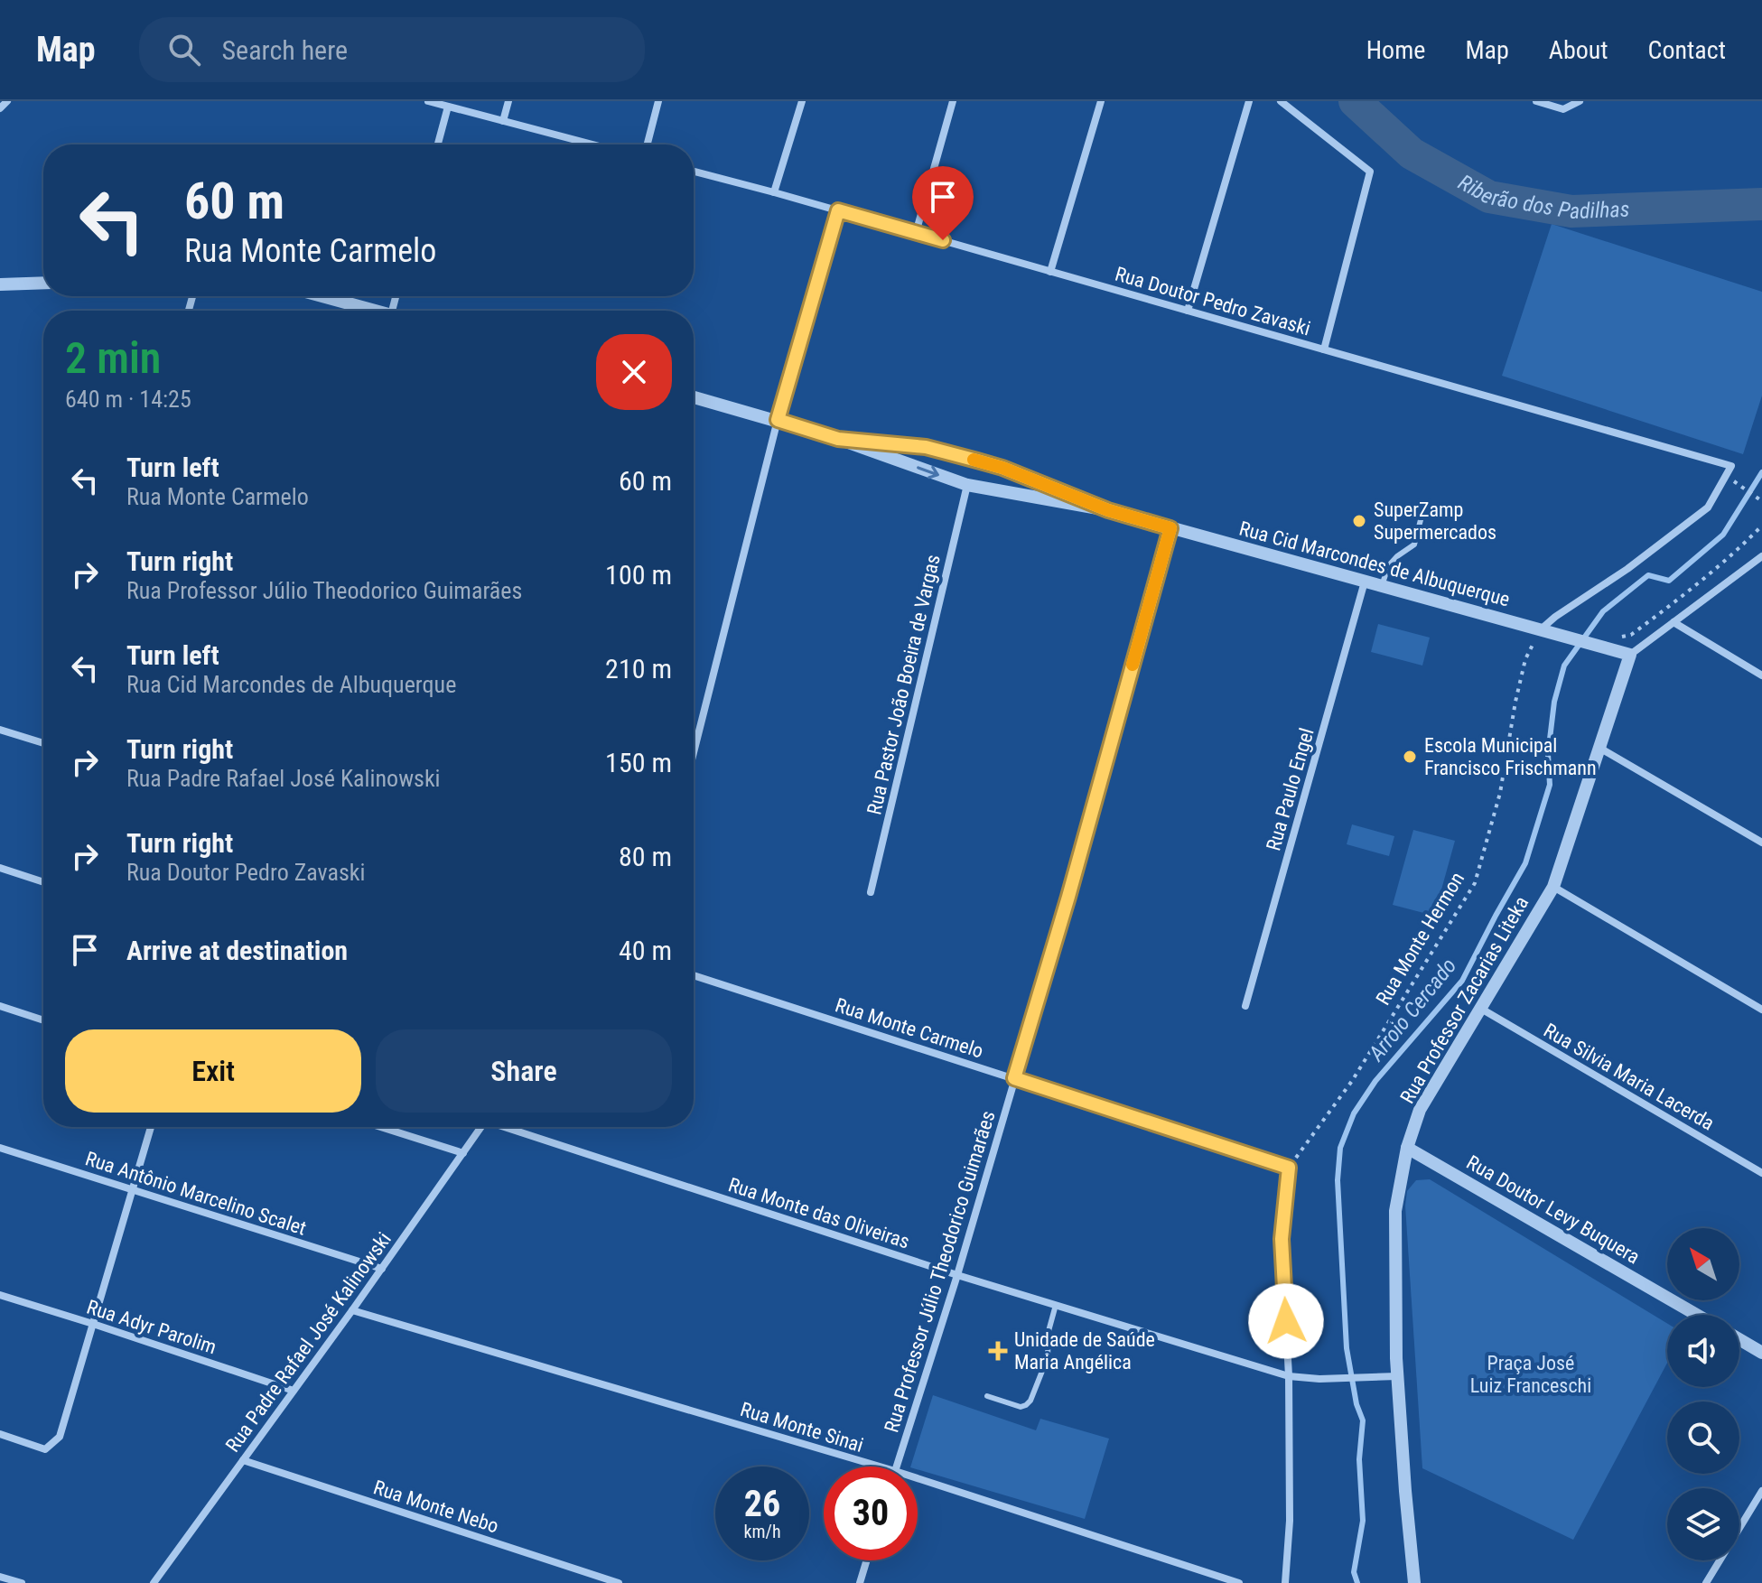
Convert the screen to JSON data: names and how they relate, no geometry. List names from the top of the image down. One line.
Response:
{"streets":{"street":["Rua Doutor Pedro Zavaski","Rua Cid Marcondes de Albuquerque","Rua Pastor João Boeira de Vargas","Rua Paulo Engel","Rua Professor Zacarias Liteka","Rua Monte Carmelo","Rua Silvia Maria Lacerda","Rua Antônio Marcelino Scalet","Rua Doutor Levy Buquera","Rua Monte das Oliveiras","Rua Professor Júlio Theodorico Guimarães","Rua Adyr Parolim","Rua Padre Rafael José Kalinowski","Rua Monte Sinai","Rua Monte Nebo"],"path":["Rua Monte Hermon"]},"crossings":[["Rua Doutor Pedro Zavaski","Rua Cid Marcondes de Albuquerque"],["Rua Doutor Pedro Zavaski","Rua Monte Hermon"],["Rua Cid Marcondes de Albuquerque","Rua Pastor João Boeira de Vargas"],["Rua Cid Marcondes de Albuquerque","Rua Paulo Engel"],["Rua Cid Marcondes de Albuquerque","Rua Monte Hermon"],["Rua Cid Marcondes de Albuquerque","Rua Professor Zacarias Liteka"],["Rua Cid Marcondes de Albuquerque","Rua Professor Júlio Theodorico Guimarães"],["Rua Monte Hermon","Rua Monte Carmelo"],["Rua Professor Zacarias Liteka","Rua Silvia Maria Lacerda"],["Rua Professor Zacarias Liteka","Rua Doutor Levy Buquera"],["Rua Professor Zacarias Liteka","Rua Monte das Oliveiras"],["Rua Monte Carmelo","Rua Professor Júlio Theodorico Guimarães"],["Rua Antônio Marcelino Scalet","Rua Padre Rafael José Kalinowski"],["Rua Monte das Oliveiras","Rua Professor Júlio Theodorico Guimarães"],["Rua Adyr Parolim","Rua Padre Rafael José Kalinowski"],["Rua Padre Rafael José Kalinowski","Rua Monte Sinai"],["Rua Padre Rafael José Kalinowski","Rua Monte Nebo"]],"water":["Riberão dos Padilhas","Arroio Cercado"],"parks":["Praça José Luiz Franceschi"],"places":{"other":["SuperZamp Supermercados","Escola Municipal Francisco Frischmann"],"health":["Unidade de Saúde Maria Angélica"]},"north":"top left","page":{"header":"Map","search":"Search here","nav":["Home","Map","About","Contact"],"turn":["60 m","Rua Monte Carmelo"],"heading":["2 min","640 m · 14:25"],"list":[{"name":"Turn left","note":"Rua Monte Carmelo","value":"60 m"},{"name":"Turn right","note":"Rua Professor Júlio Theodorico Guimarães","value":"100 m"},{"name":"Turn left","note":"Rua Cid Marcondes de Albuquerque","value":"210 m"},{"name":"Turn right","note":"Rua Padre Rafael José Kalinowski","value":"150 m"},{"name":"Turn right","note":"Rua Doutor Pedro Zavaski","value":"80 m"},{"name":"Arrive at destination","value":"40 m"}],"buttons":["Exit","Share"],"speed":"26 km/h","limit":"30"}}
